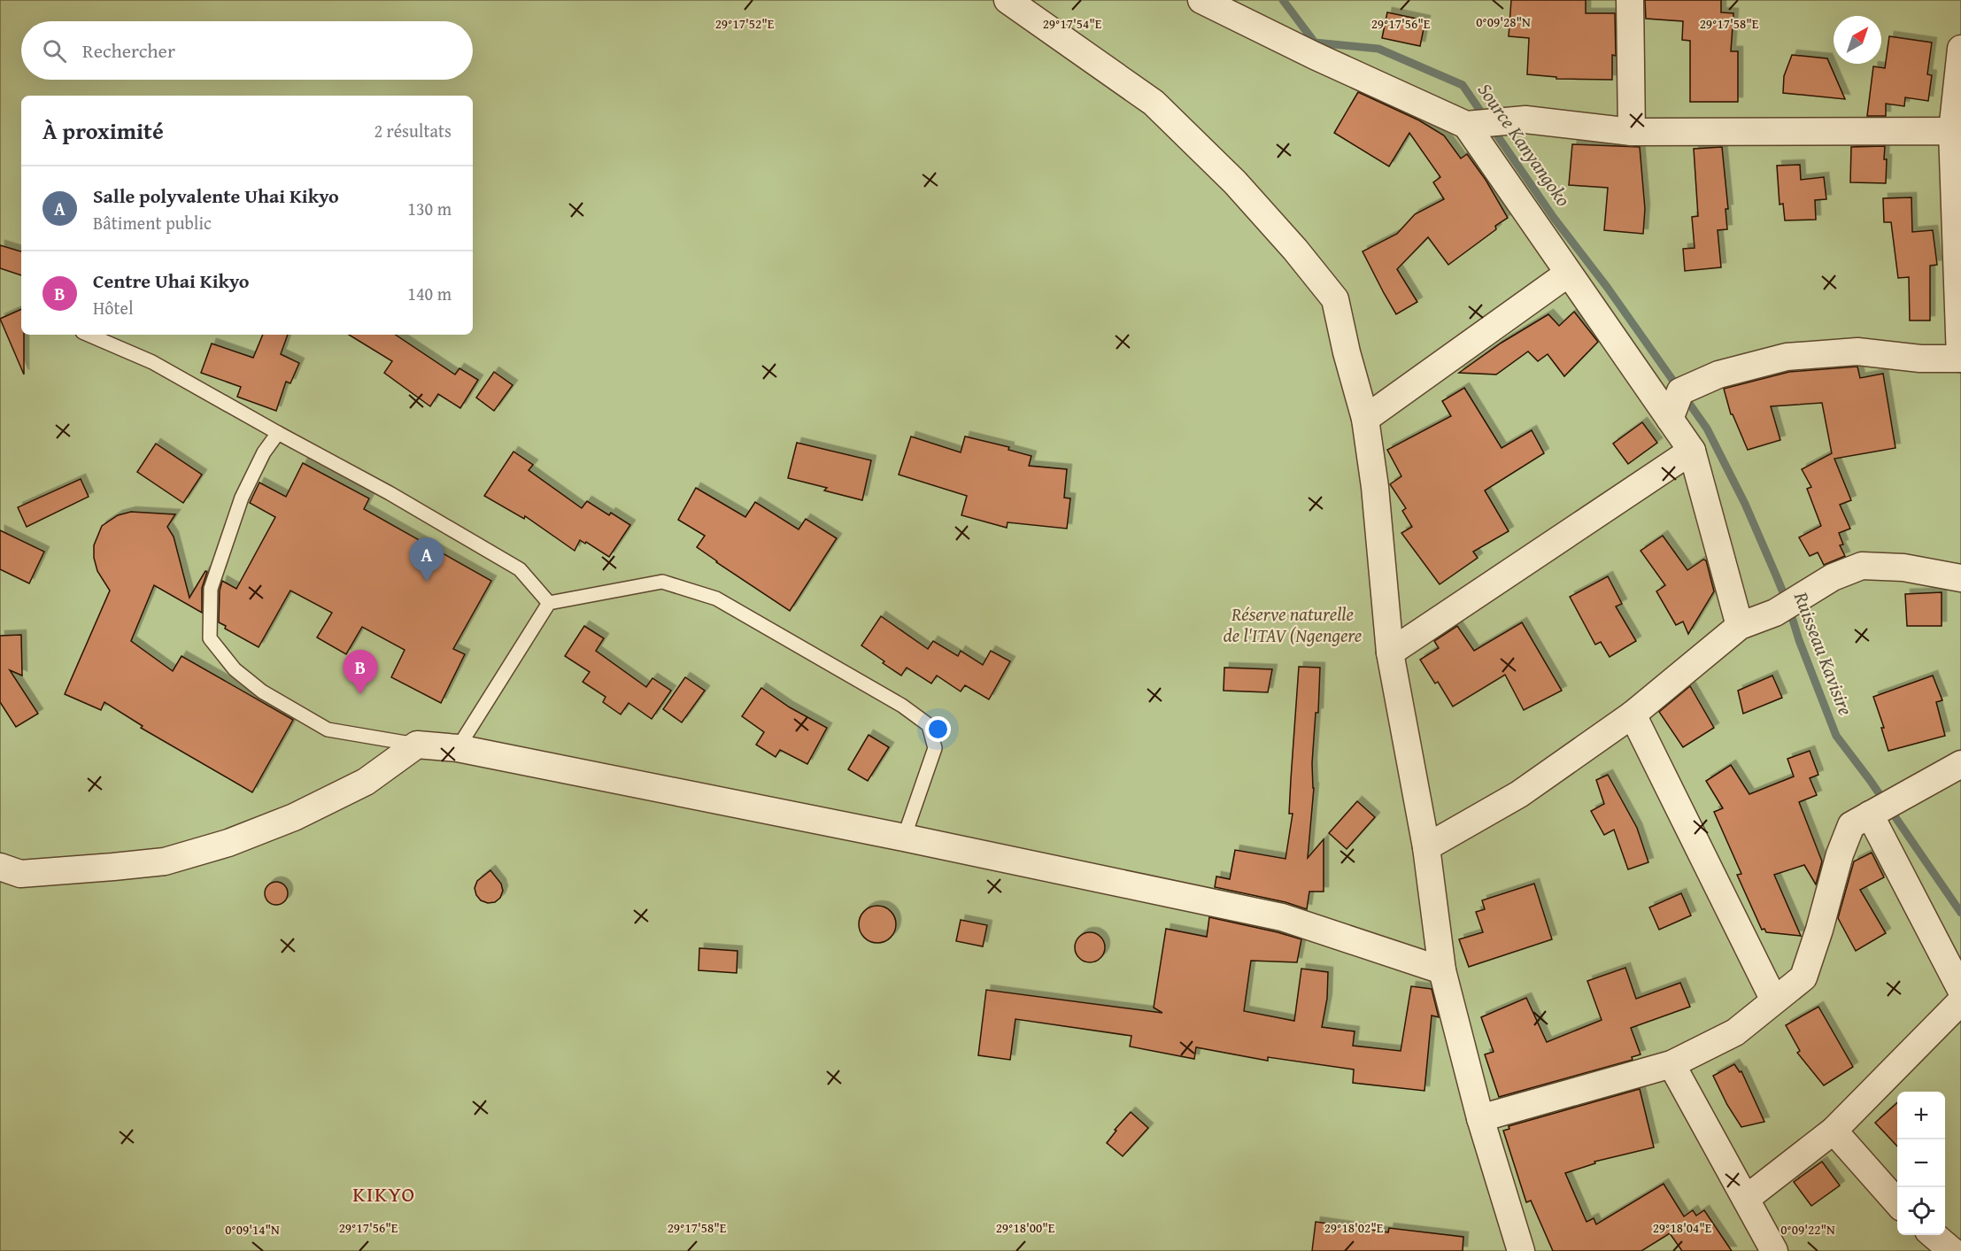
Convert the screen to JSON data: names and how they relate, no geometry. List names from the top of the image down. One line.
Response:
{"districts":["KIKYO"],"water":["Source Kanyangoko","Ruisseau Kavisire"],"parks":["Réserve naturelle de l'ITAV (Ngengere"],"north":"top right","page":{"search":"Rechercher","heading":["À proximité","2 résultats"],"list":[{"mark":"A","name":"Salle polyvalente Uhai Kikyo","note":"Bâtiment public","value":"130 m"},{"mark":"B","name":"Centre Uhai Kikyo","note":"Hôtel","value":"140 m"}],"pins":["A","B"],"map_buttons":["+","−"]},"coordinates":["0°09'28\"N","29°17'52\"E","29°17'54\"E","29°17'56\"E","29°17'58\"E","29°18'00\"E","29°18'02\"E","29°18'04\"E","0°09'14\"N","0°09'22\"N"]}
